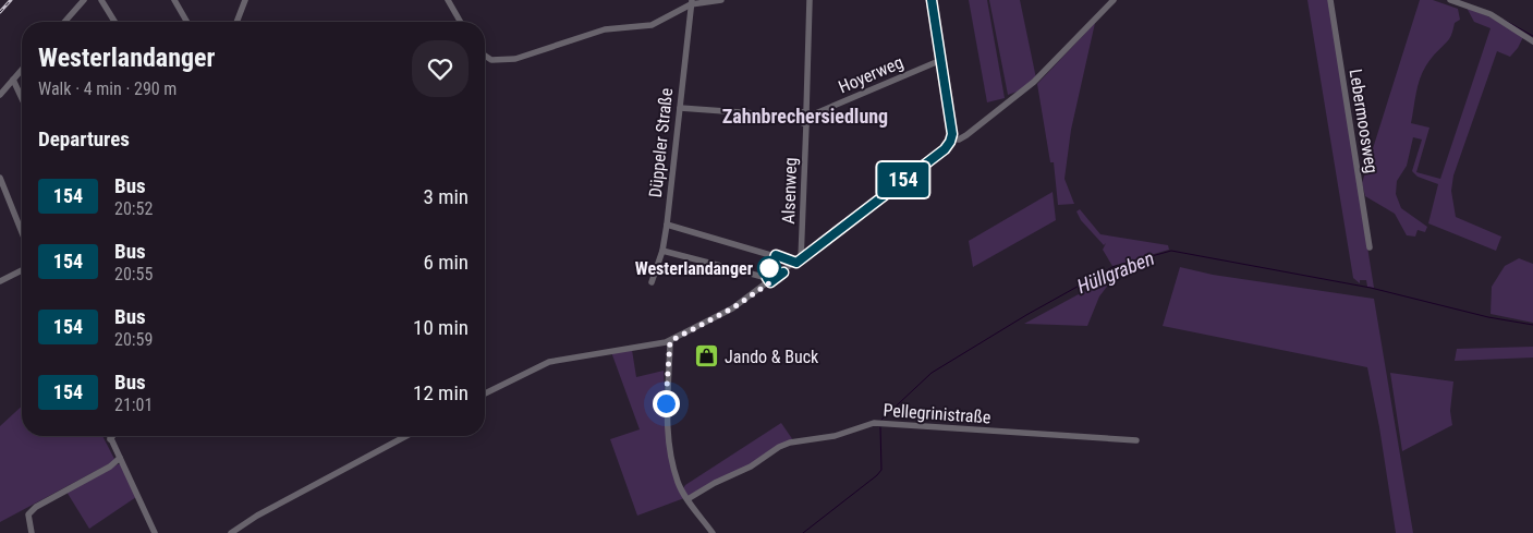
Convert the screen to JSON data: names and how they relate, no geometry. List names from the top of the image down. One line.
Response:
{"streets":{"street":["Hoyerweg","Lebermoosweg","Düppeler Straße","Alsenweg","Pellegrinistraße"]},"crossings":[["Hoyerweg","Alsenweg"]],"districts":["Zahnbrechersiedlung"],"water":["Hüllgraben"],"places":{"other":["Westerlandanger"],"shop":["Jando & Buck"]},"lines":["bus line 154"],"page":{"on_map":"154","heading":[["Westerlandanger","Walk · 4 min · 290 m"],"Departures"],"list":[{"mark":"154","name":"Bus","note":"20:52","value":"3 min"},{"mark":"154","name":"Bus","note":"20:55","value":"6 min"},{"mark":"154","name":"Bus","note":"20:59","value":"10 min"},{"mark":"154","name":"Bus","note":"21:01","value":"12 min"}]}}
